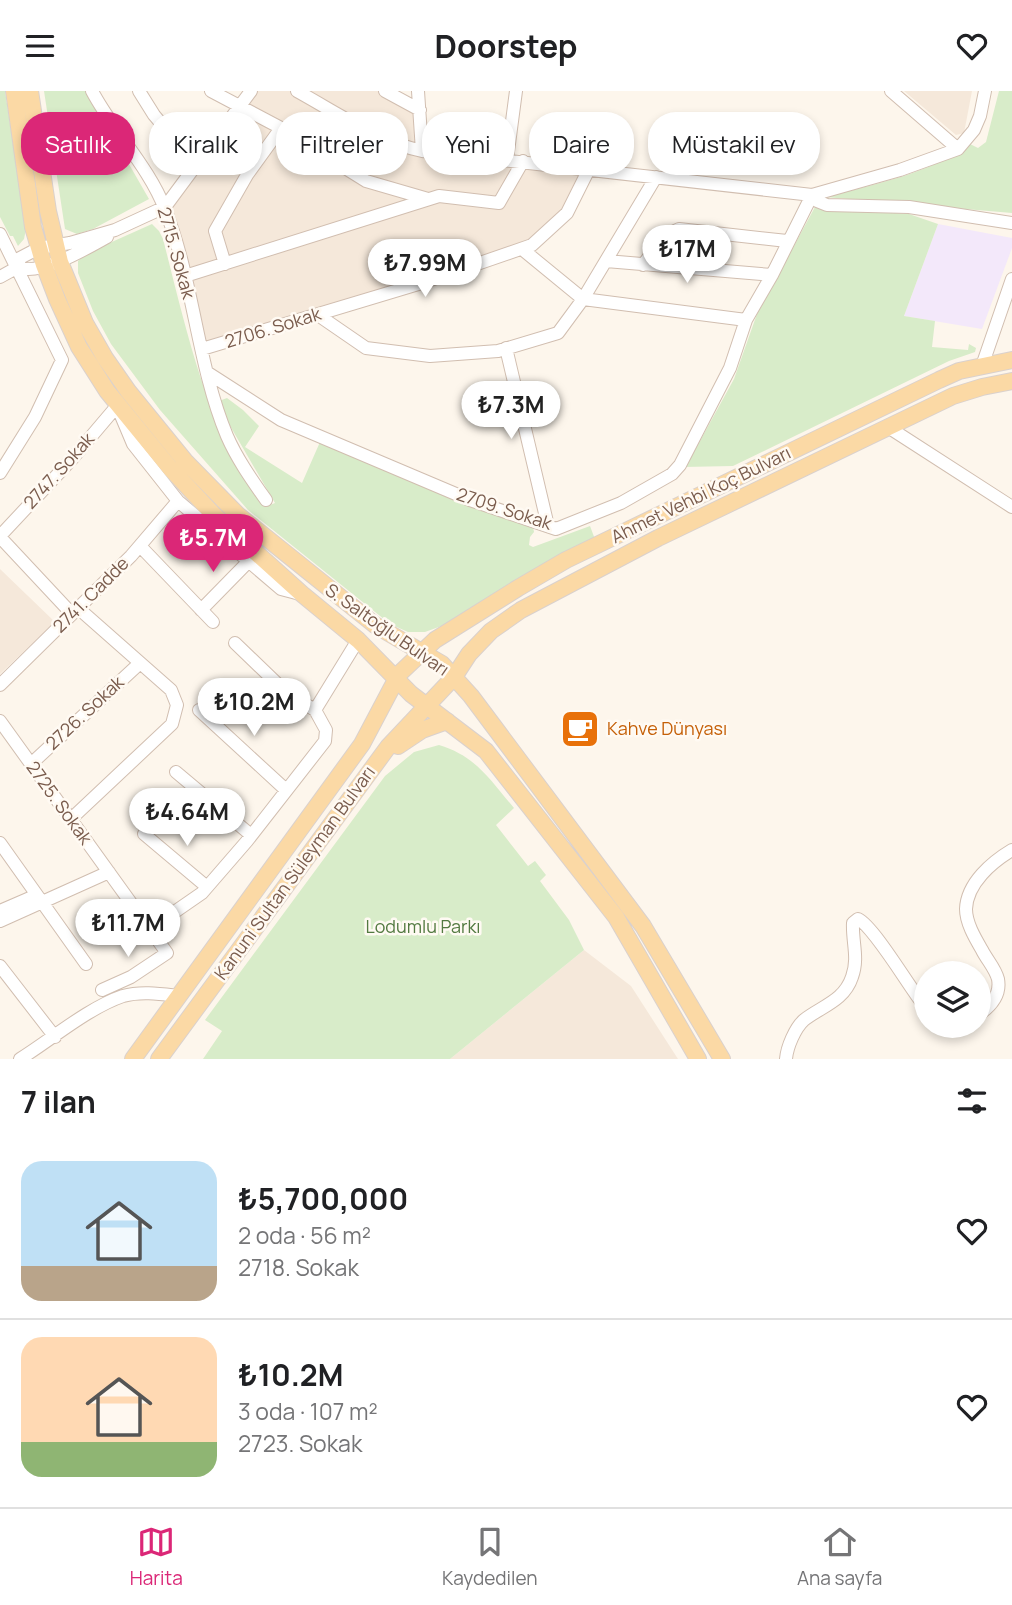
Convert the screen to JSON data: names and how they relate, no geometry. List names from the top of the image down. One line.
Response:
{"streets":{"main road":["Ahmet Vehbi Koç Bulvarı","S. Saltoğlu Bulvarı","Kanuni Sultan Süleyman Bulvarı"],"street":["2715. Sokak","2706. Sokak","2747. Sokak","2709. Sokak","2741. Cadde","2726. Sokak","2725. Sokak"]},"crossings":[["2715. Sokak","2706. Sokak"],["2715. Sokak","2709. Sokak"],["2747. Sokak","S. Saltoğlu Bulvarı"],["Ahmet Vehbi Koç Bulvarı","S. Saltoğlu Bulvarı"],["Ahmet Vehbi Koç Bulvarı","Kanuni Sultan Süleyman Bulvarı"],["S. Saltoğlu Bulvarı","Kanuni Sultan Süleyman Bulvarı"],["2726. Sokak","2725. Sokak"]],"parks":["Lodumlu Parkı"],"places":{"cafe":["Kahve Dünyası"]},"page":{"header":"Doorstep","chip":["Satılık","Kiralık","Filtreler","Yeni","Daire","Müstakil ev"],"price":["₺17M","₺7.99M","₺7.3M","₺5.7M","₺10.2M","₺4.64M","₺11.7M"],"heading":"7 ilan","list":[{"name":"₺5,700,000","note":"2 oda · 56 m² · 2718. Sokak"},{"name":"₺10.2M","note":"3 oda · 107 m² · 2723. Sokak"}],"tabs":["Harita","Kaydedilen","Ana sayfa"]}}
